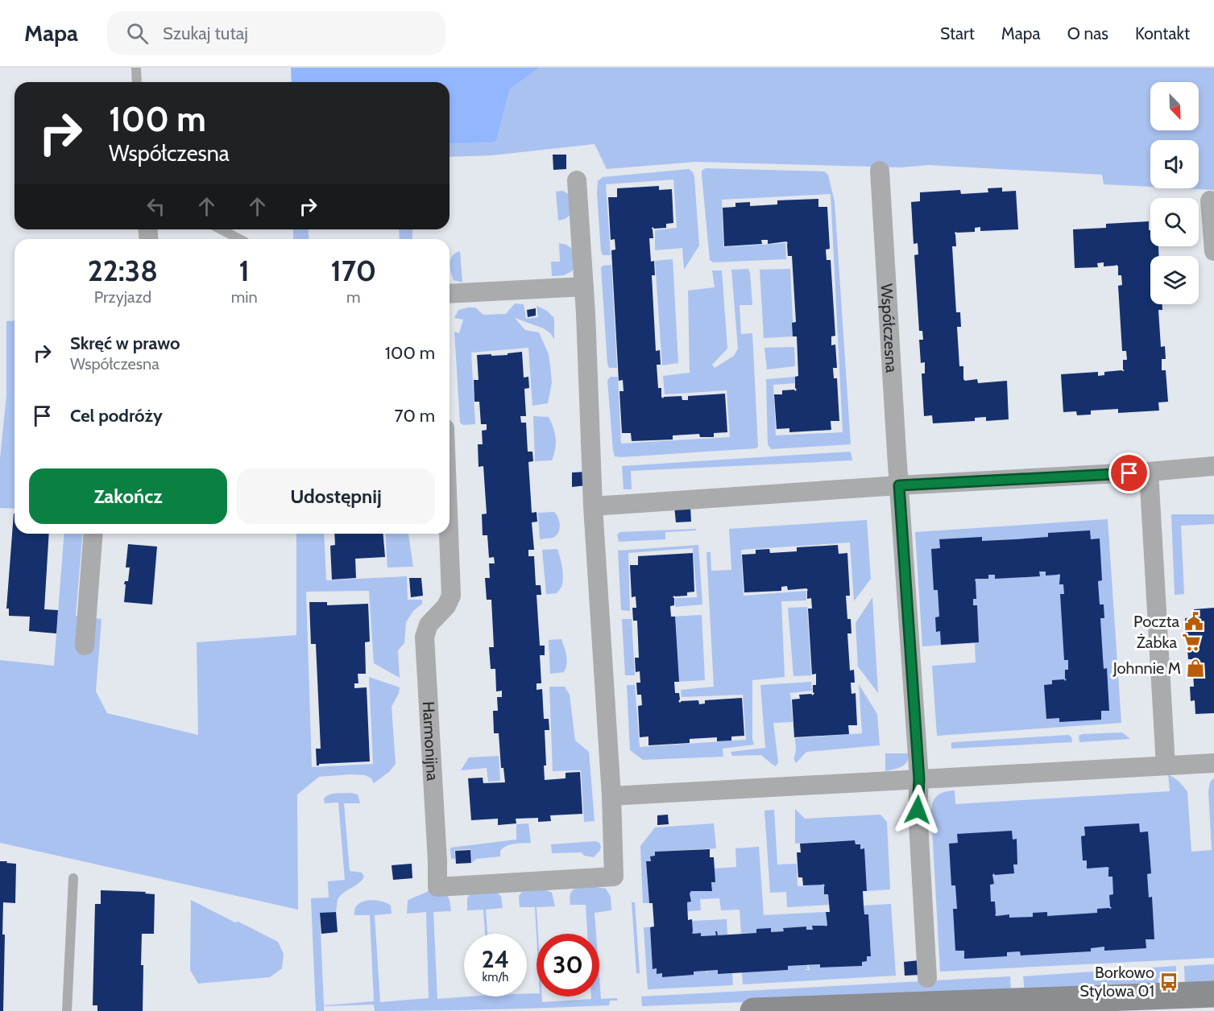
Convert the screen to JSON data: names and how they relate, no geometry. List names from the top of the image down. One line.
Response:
{"streets":{"street":["Współczesna","Harmonijna"]},"places":{"public building":["Poczta"],"supermarket":["Żabka"],"shop":["Johnnie M"],"bus stop":["Borkowo Stylowa 01"]},"north":"bottom right","page":{"header":"Mapa","search":"Szukaj tutaj","nav":["Start","Mapa","O nas","Kontakt"],"turn":["100 m","Współczesna"],"eta":["22:38","Przyjazd","1","min","170","m"],"list":[{"name":"Skręć w prawo","note":"Współczesna","value":"100 m"},{"name":"Cel podróży","value":"70 m"}],"buttons":["Zakończ","Udostępnij"],"speed":"24 km/h","limit":"30"}}
